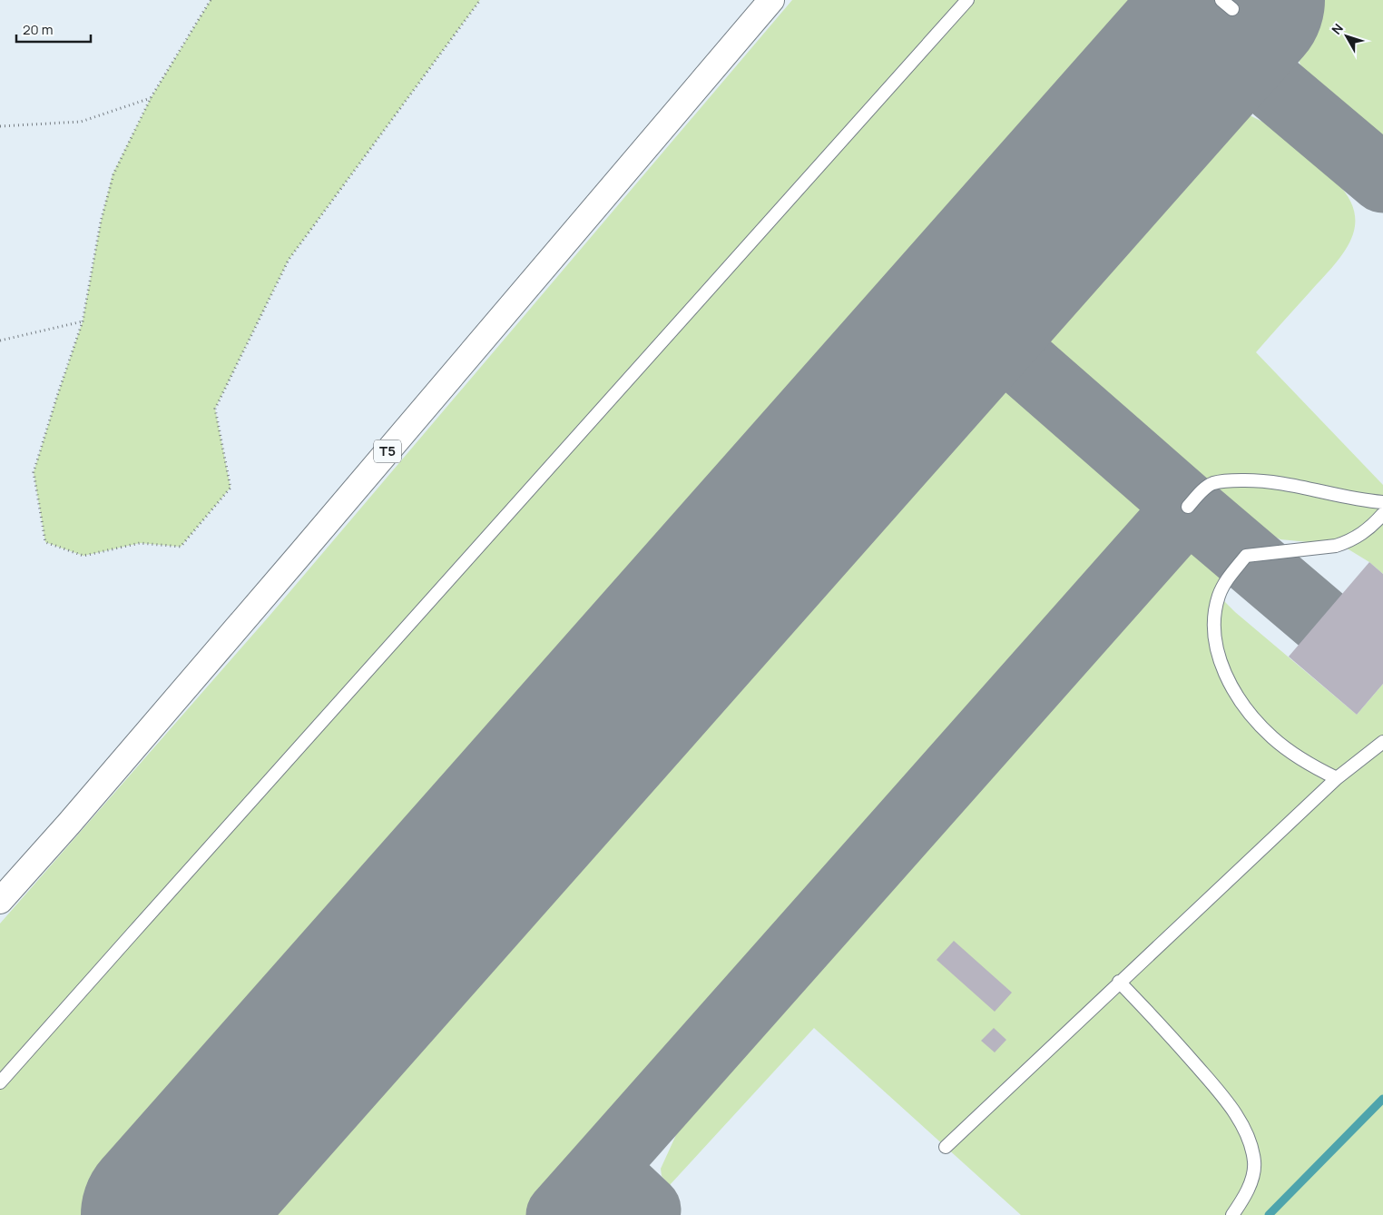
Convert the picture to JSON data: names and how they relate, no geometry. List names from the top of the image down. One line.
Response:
{"streets":{"highway":["T5"]},"scale_bar":"20 m","north":"top left"}
